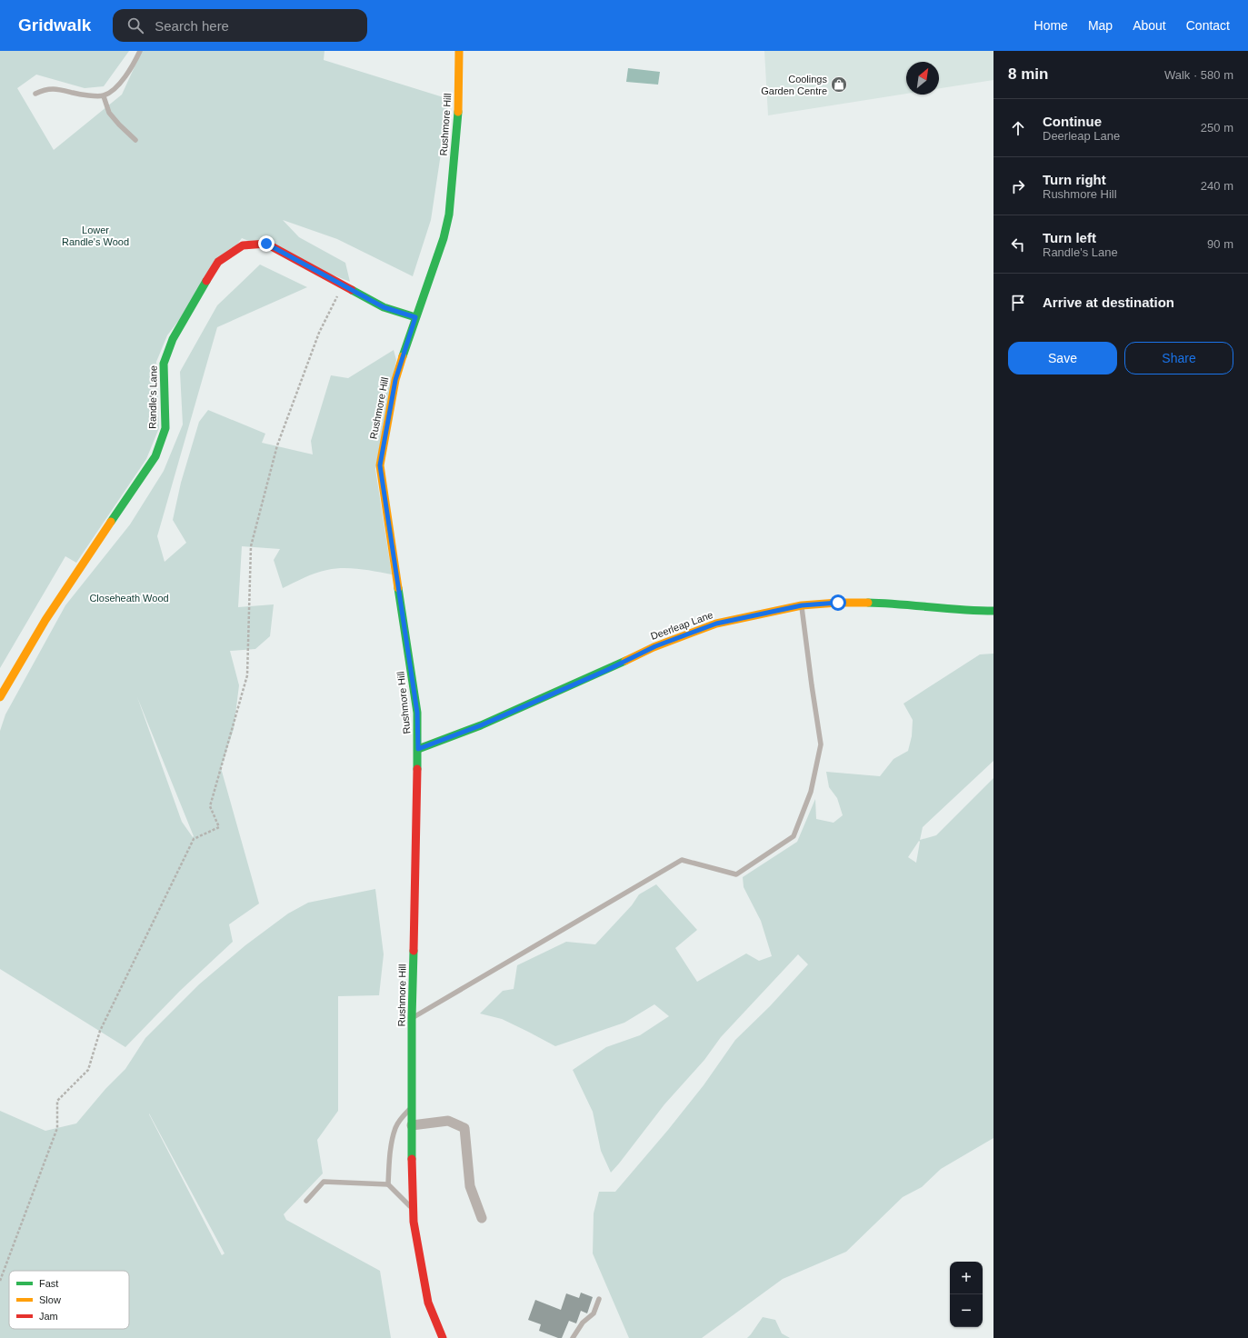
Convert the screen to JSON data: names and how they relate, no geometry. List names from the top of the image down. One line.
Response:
{"streets":{"street":["Rushmore Hill","Randle's Lane","Deerleap Lane"]},"crossings":[["Rushmore Hill","Randle's Lane"],["Rushmore Hill","Deerleap Lane"]],"parks":["Lower Randle's Wood","Closeheath Wood"],"places":{"shop":["Coolings Garden Centre"]},"legend":["Fast","Slow","Jam"],"north":"top right","page":{"header":"Gridwalk","search":"Search here","nav":["Home","Map","About","Contact"],"heading":["8 min","Walk · 580 m"],"list":[["Continue","Deerleap Lane","250 m"],["Turn right","Rushmore Hill","240 m"],["Turn left","Randle's Lane","90 m"],"Arrive at destination"],"buttons":["Save","Share"],"map_buttons":["+","−"]}}
